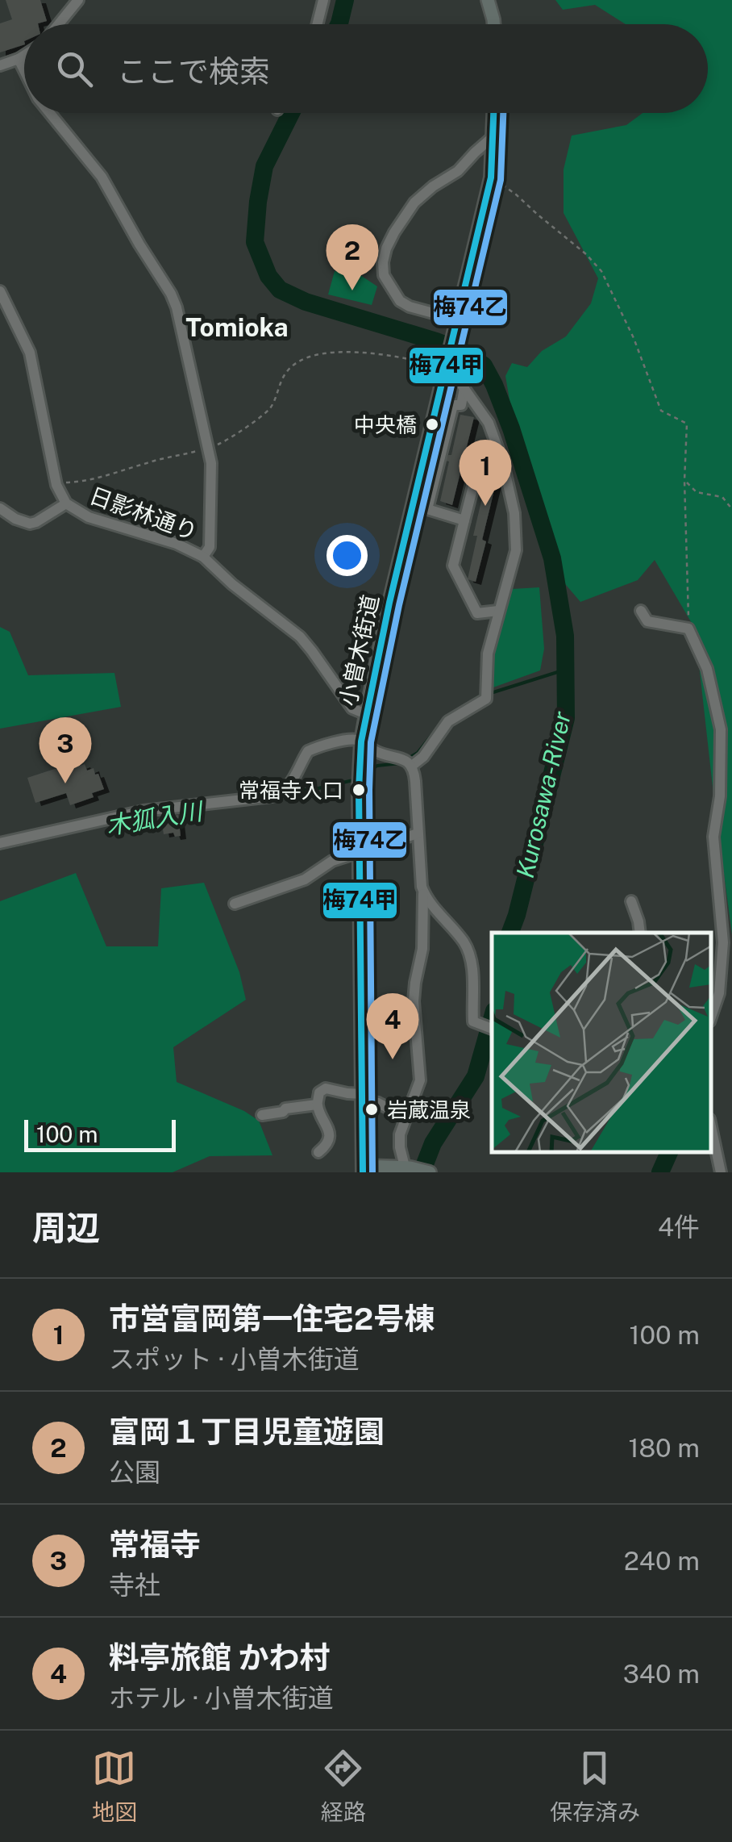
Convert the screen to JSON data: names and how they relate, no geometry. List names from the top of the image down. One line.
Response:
{"streets":{"main road":["小曽木街道"],"street":["日影林通り"]},"crossings":[["日影林通り","小曽木街道"]],"districts":["Tomioka"],"water":["Kurosawa-River","木狐入川"],"places":["中央橋","常福寺入口","岩蔵温泉"],"lines":["transit line 梅74甲","transit line 梅74乙"],"scale_bar":"100 m","page":{"search":"ここで検索","pins":["2","1","3","4"],"scale":"100 m","heading":["周辺","4件"],"list":[{"mark":"1","name":"市営富岡第一住宅2号棟","note":"スポット · 小曽木街道","value":"100 m"},{"mark":"2","name":"富岡１丁目児童遊園","note":"公園","value":"180 m"},{"mark":"3","name":"常福寺","note":"寺社","value":"240 m"},{"mark":"4","name":"料亭旅館 かわ村","note":"ホテル · 小曽木街道","value":"340 m"}],"nav":["地図","経路","保存済み"]}}
